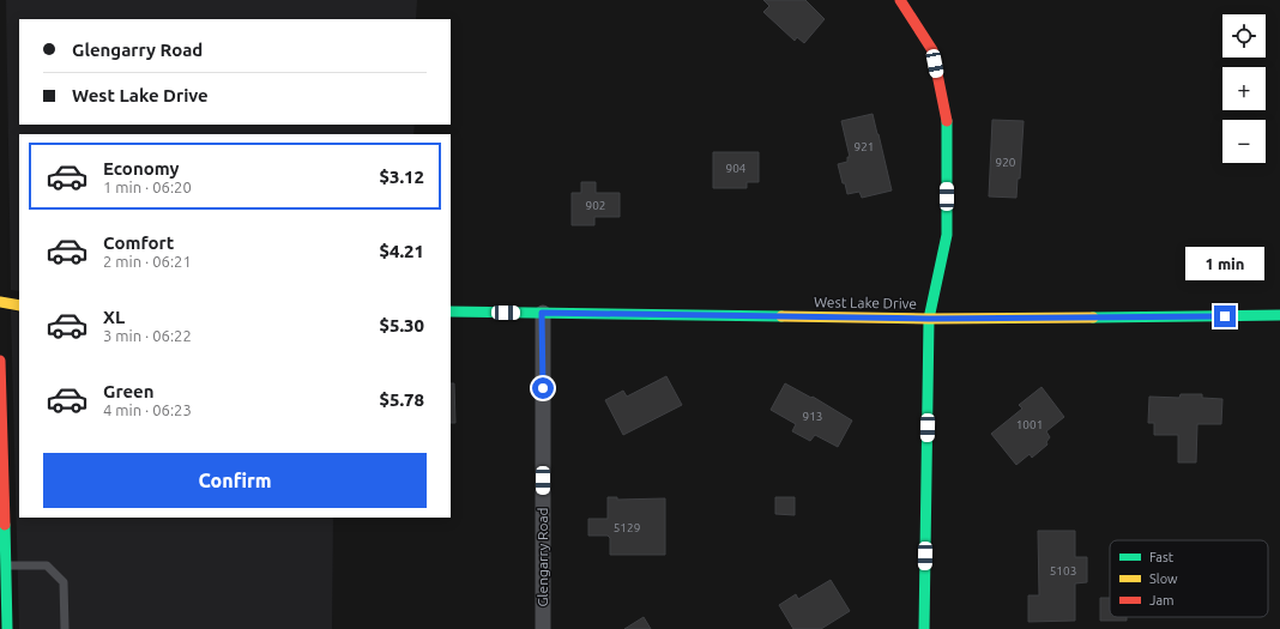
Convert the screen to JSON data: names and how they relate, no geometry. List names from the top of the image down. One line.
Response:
{"streets":{"street":["West Lake Drive","Glengarry Road"]},"crossings":[["West Lake Drive","Glengarry Road"]],"house_numbers":["921","920","904","902","913","1001","5129","5103"],"legend":["Fast","Slow","Jam"],"page":{"map_buttons":["+","−"],"banner":["Glengarry Road","West Lake Drive"],"list":[{"name":"Economy","note":"1 min · 06:20","value":"$3.12"},{"name":"Comfort","note":"2 min · 06:21","value":"$4.21"},{"name":"XL","note":"3 min · 06:22","value":"$5.30"},{"name":"Green","note":"4 min · 06:23","value":"$5.78"}],"bubble":"1 min","buttons":"Confirm"}}
